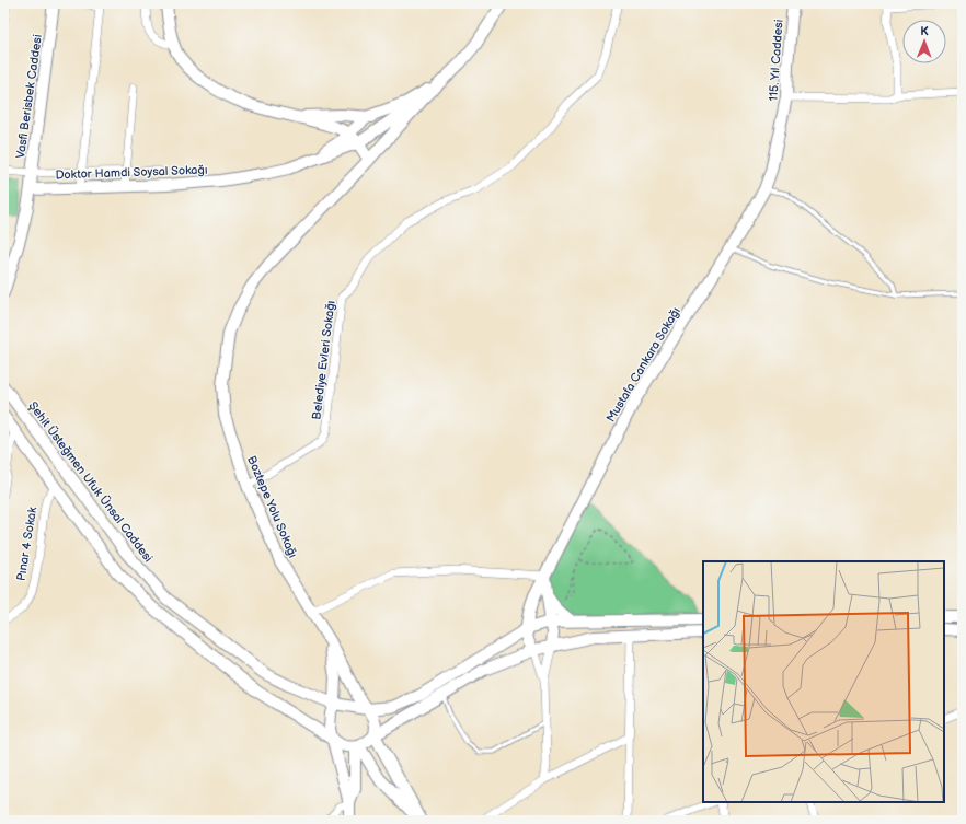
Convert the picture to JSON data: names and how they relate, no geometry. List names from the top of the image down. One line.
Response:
{"streets":{"street":["115. Yıl Caddesi","Vasfi Berisbek Caddesi","Doktor Hamdi Soysal Sokağı","Belediye Evleri Sokağı","Mustafa Cankara Sokağı","Şehit Üsteğmen Ufuk Ünsal Caddesi","Boztepe Yolu Sokağı","Pınar 4 Sokak"]},"crossings":[["115. Yıl Caddesi","Mustafa Cankara Sokağı"],["Vasfi Berisbek Caddesi","Doktor Hamdi Soysal Sokağı"],["Belediye Evleri Sokağı","Boztepe Yolu Sokağı"],["Şehit Üsteğmen Ufuk Ünsal Caddesi","Boztepe Yolu Sokağı"]],"north":"top"}
